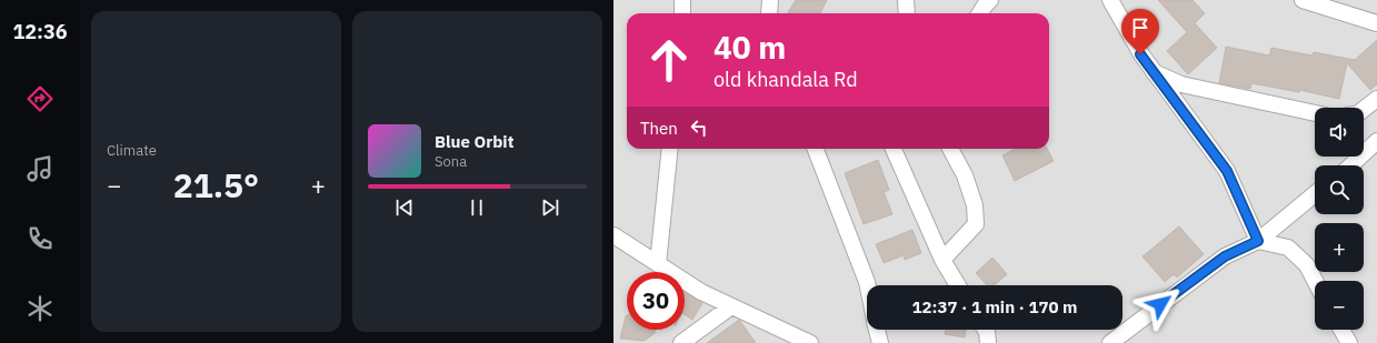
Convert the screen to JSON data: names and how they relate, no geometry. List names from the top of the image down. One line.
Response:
{"page":{"tabs":"12:36","tile":"Climate","turn":["40 m","old khandala Rd"],"then":"Then","map_buttons":["+","−"],"song":["Blue Orbit","Sona"],"heat":["−","21.5°","+"],"limit":"30","trip":"12:37 · 1 min · 170 m"}}
